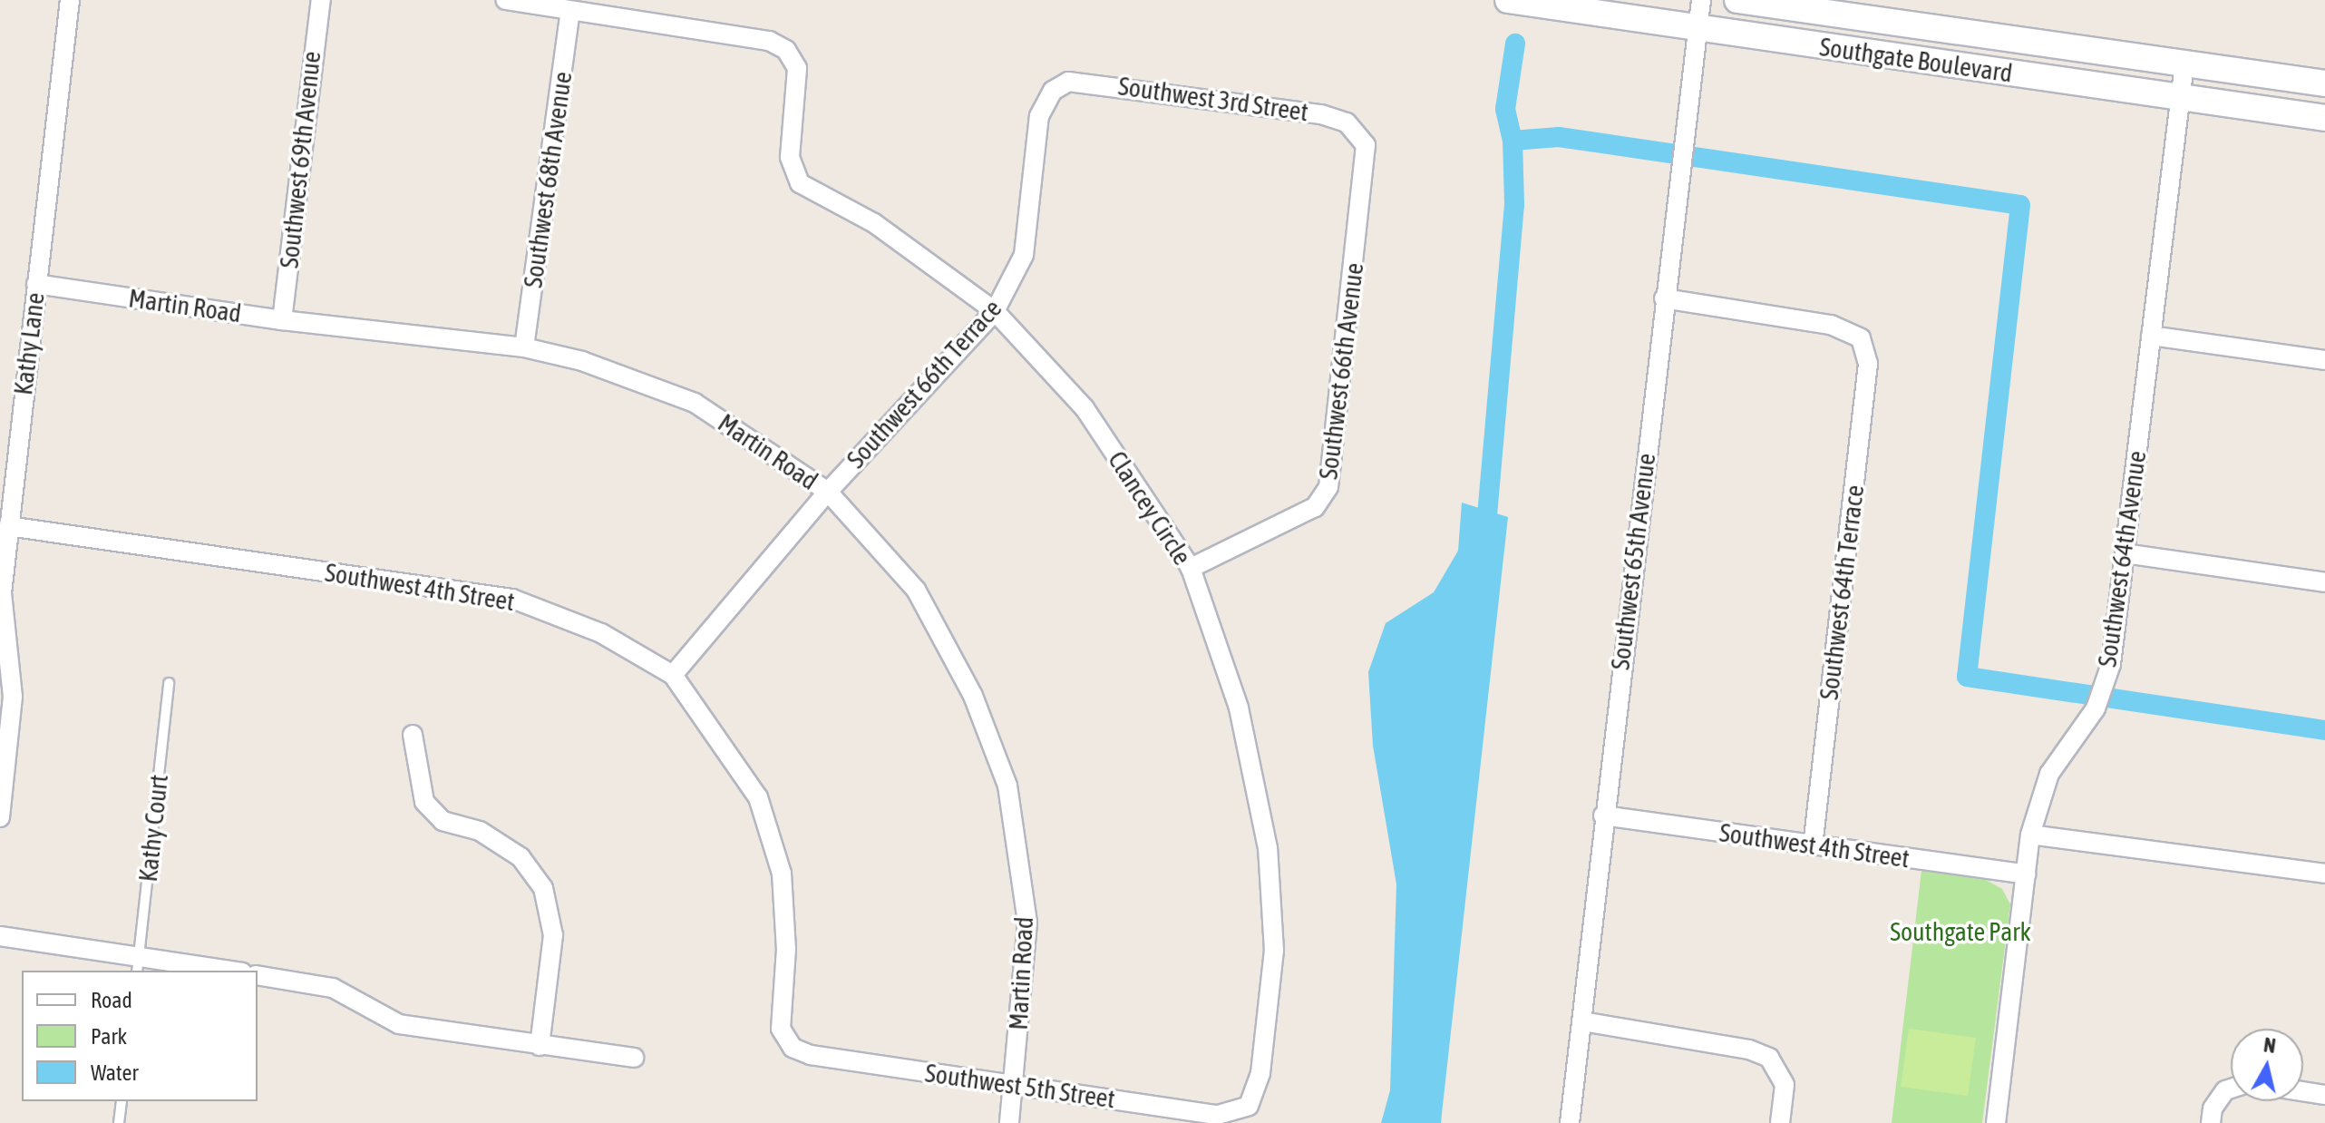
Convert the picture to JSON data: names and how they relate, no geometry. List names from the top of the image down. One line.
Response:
{"streets":{"main road":["Southgate Boulevard"],"street":["Southwest 3rd Street","Southwest 69th Avenue","Southwest 68th Avenue","Martin Road","Kathy Lane","Southwest 66th Avenue","Southwest 66th Terrace","Clancey Circle","Southwest 64th Avenue","Southwest 65th Avenue","Southwest 4th Street","Southwest 64th Terrace","Southwest 5th Street"],"lane":["Kathy Court"]},"crossings":[["Southgate Boulevard","Southwest 64th Avenue"],["Southgate Boulevard","Southwest 65th Avenue"],["Southwest 3rd Street","Southwest 66th Avenue"],["Southwest 3rd Street","Southwest 66th Terrace"],["Southwest 69th Avenue","Martin Road"],["Southwest 68th Avenue","Martin Road"],["Southwest 68th Avenue","Clancey Circle"],["Martin Road","Kathy Lane"],["Martin Road","Southwest 66th Terrace"],["Martin Road","Southwest 5th Street"],["Kathy Lane","Southwest 4th Street"],["Southwest 66th Avenue","Clancey Circle"],["Southwest 66th Terrace","Clancey Circle"],["Southwest 66th Terrace","Southwest 4th Street"],["Clancey Circle","Southwest 5th Street"],["Southwest 64th Avenue","Southwest 4th Street"],["Southwest 65th Avenue","Southwest 4th Street"],["Southwest 65th Avenue","Southwest 64th Terrace"],["Southwest 4th Street","Southwest 64th Terrace"],["Southwest 4th Street","Southwest 5th Street"]],"parks":["Southgate Park"],"legend":["Road","Park","Water"],"north":"top"}
